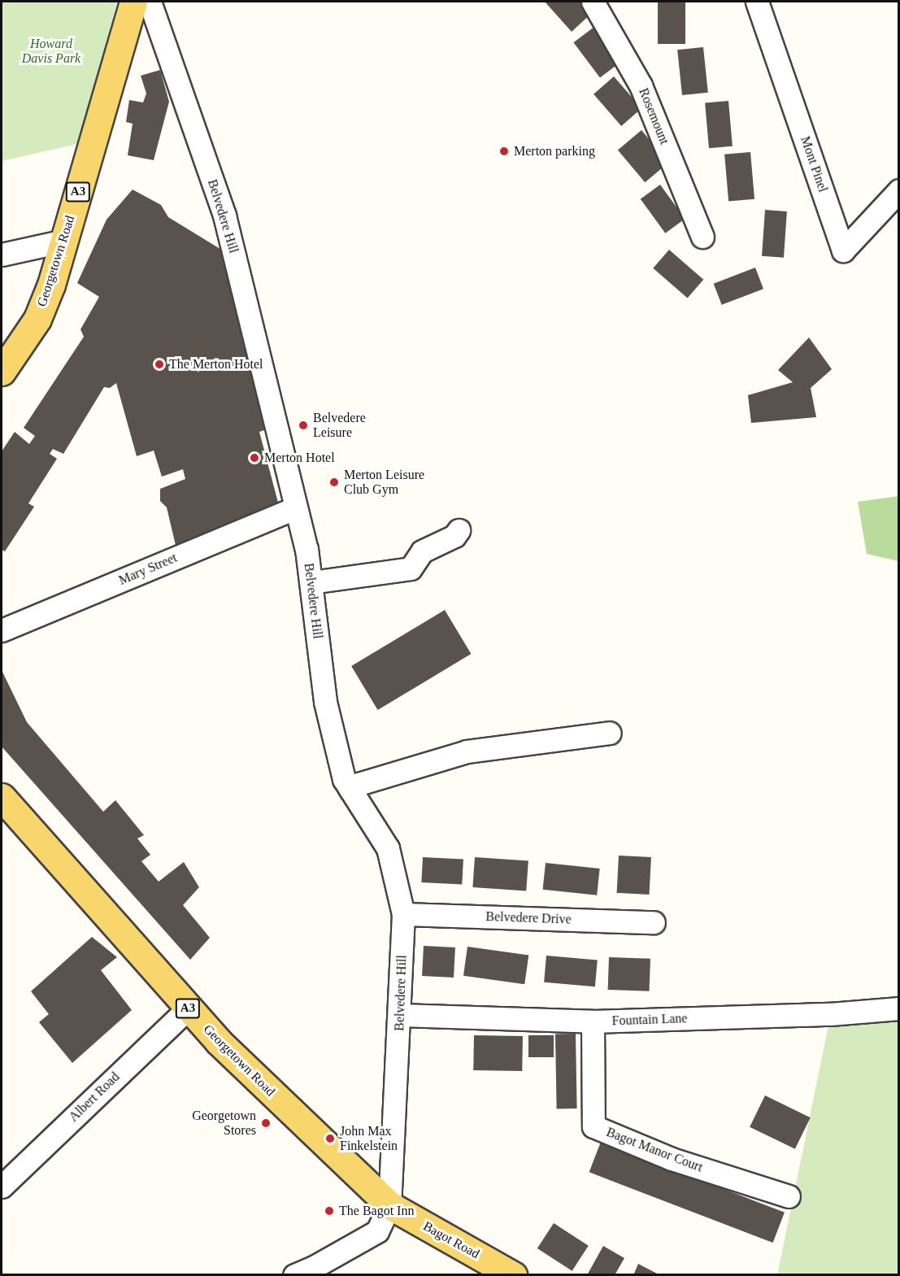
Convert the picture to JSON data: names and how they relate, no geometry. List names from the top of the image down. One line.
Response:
{"streets":{"main road":["A3","Georgetown Road","Bagot Road"],"street":["Rosemount","Mont Pinel","Belvedere Hill","Mary Street","Belvedere Drive","Fountain Lane","Albert Road","Bagot Manor Court"]},"crossings":[["Belvedere Hill","Georgetown Road"],["Belvedere Hill","Mary Street"],["Belvedere Hill","Belvedere Drive"],["Belvedere Hill","Fountain Lane"],["Belvedere Hill","Bagot Road"],["Georgetown Road","Albert Road"],["Georgetown Road","Bagot Road"],["Fountain Lane","Bagot Manor Court"]],"parks":["Howard Davis Park"],"places":["Merton parking","The Merton Hotel","Belvedere Leisure","Merton Hotel","Merton Leisure Club Gym","Georgetown Stores","John Max Finkelstein","The Bagot Inn"]}
